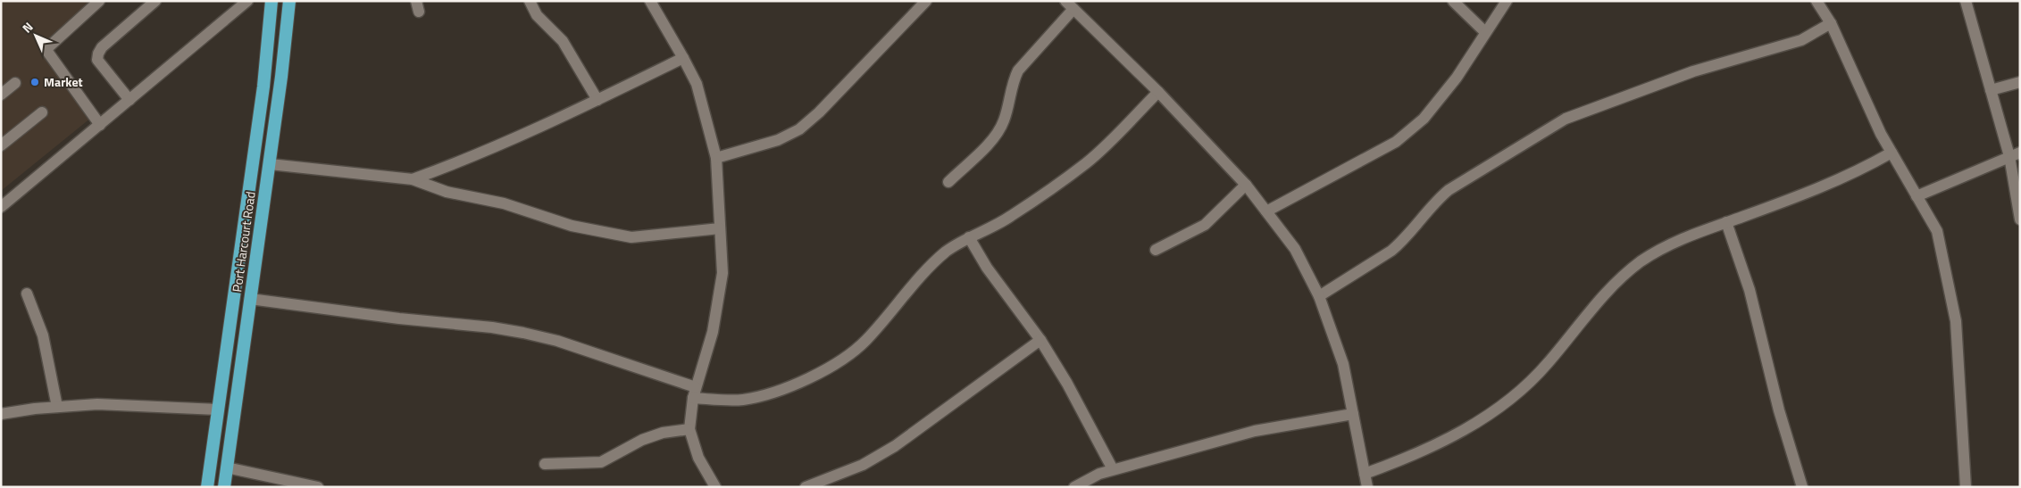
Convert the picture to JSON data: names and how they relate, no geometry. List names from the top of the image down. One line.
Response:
{"streets":{"highway":["Port Harcourt Road"]},"places":["Market"],"north":"top left"}
